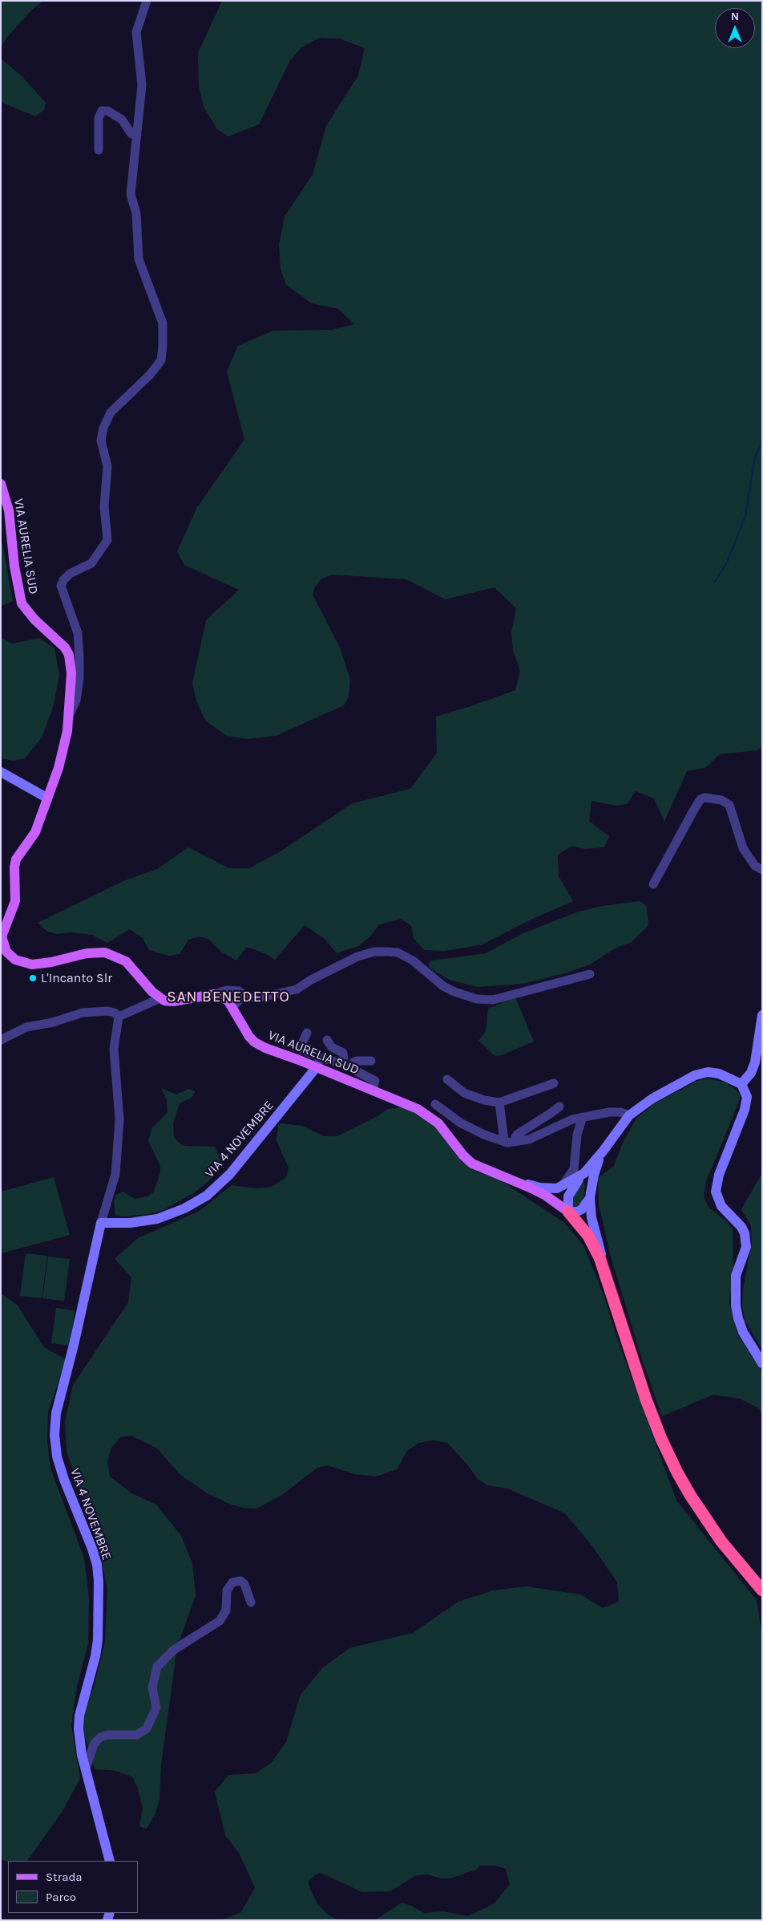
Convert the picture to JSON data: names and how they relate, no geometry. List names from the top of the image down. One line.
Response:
{"streets":{"main road":["VIA AURELIA SUD"],"street":["VIA 4 NOVEMBRE"]},"crossings":[["VIA AURELIA SUD","VIA 4 NOVEMBRE"]],"districts":["SAN BENEDETTO"],"places":["L'Incanto Slr"],"legend":["Strada","Parco"],"north":"top"}
